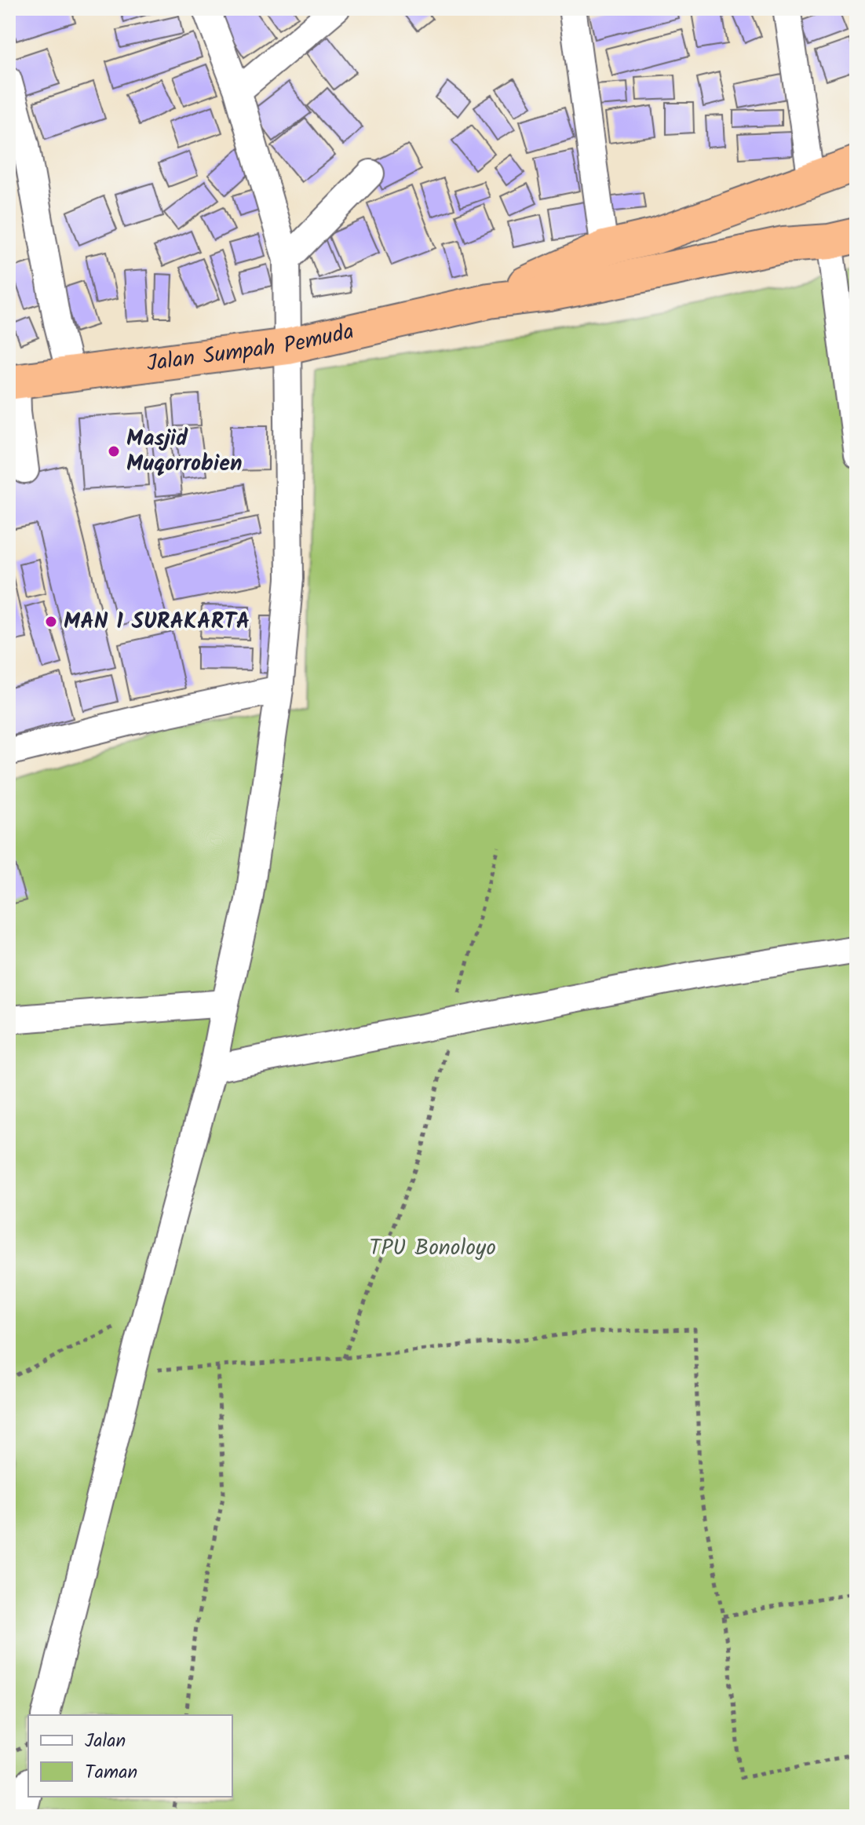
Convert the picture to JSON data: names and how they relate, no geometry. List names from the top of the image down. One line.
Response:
{"streets":{"highway":["Jalan Sumpah Pemuda"]},"parks":["TPU Bonoloyo"],"places":["Masjid Muqorrobien","MAN 1 SURAKARTA"],"legend":["Jalan","Taman"]}
